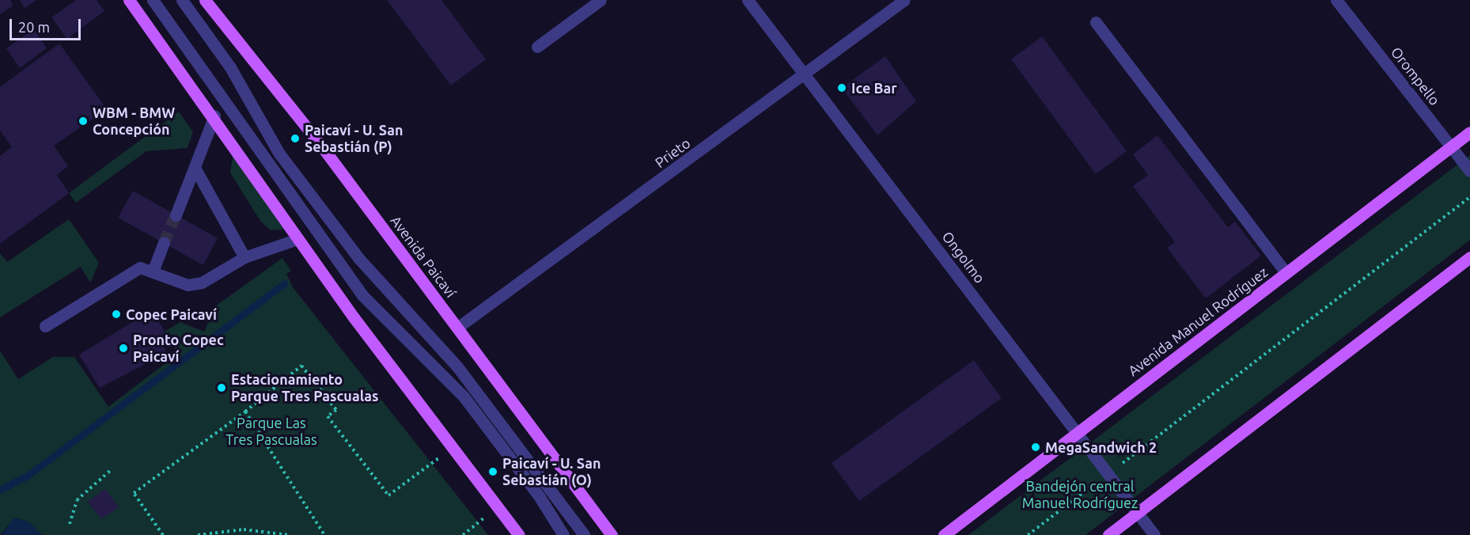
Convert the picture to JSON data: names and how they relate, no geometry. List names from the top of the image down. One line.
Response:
{"streets":{"main road":["Avenida Paicaví","Avenida Manuel Rodríguez"],"street":["Orompello","Prieto","Ongolmo"]},"crossings":[["Orompello","Avenida Manuel Rodríguez"],["Prieto","Avenida Paicaví"],["Prieto","Ongolmo"],["Ongolmo","Avenida Manuel Rodríguez"]],"parks":["Parque Las Tres Pascualas","Bandejón central Manuel Rodríguez"],"places":["Ice Bar","WBM - BMW Concepción","Paicaví - U. San Sebastián (P)","Copec Paicaví","Pronto Copec Paicaví","Estacionamiento Parque Tres Pascualas","MegaSandwich 2","Paicaví - U. San Sebastián (O)"],"scale_bar":"20 m"}
